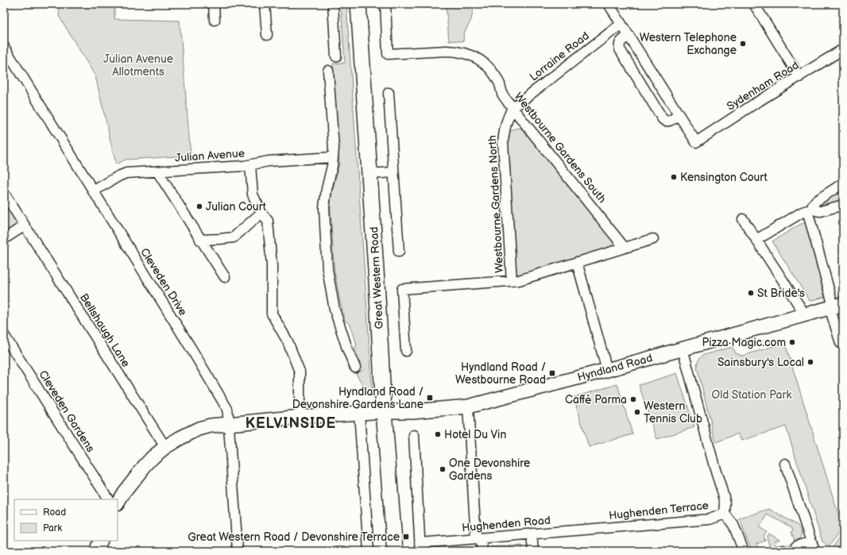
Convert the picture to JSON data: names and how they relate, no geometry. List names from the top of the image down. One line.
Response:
{"streets":{"main road":["Great Western Road"],"street":["Lorraine Road","Sydenham Road","Westbourne Gardens South","Julian Avenue","Westbourne Gardens North","Cleveden Drive","Bellshaugh Lane","Hyndland Road","Cleveden Gardens","Hughenden Terrace","Hughenden Road"]},"crossings":[["Lorraine Road","Westbourne Gardens South"],["Lorraine Road","Westbourne Gardens North"],["Westbourne Gardens South","Westbourne Gardens North"],["Julian Avenue","Cleveden Drive"],["Great Western Road","Hyndland Road"],["Cleveden Drive","Hyndland Road"],["Bellshaugh Lane","Hyndland Road"],["Hughenden Terrace","Hughenden Road"]],"districts":["KELVINSIDE"],"parks":["Julian Avenue Allotments","Old Station Park"],"places":{"other":["Western Telephone Exchange","Kensington Court","Julian Court","St Bride's","Pizza Magic.com","Sainsbury's Local","Caffè Parma","Western Tennis Club","Hotel Du Vin","One Devonshire Gardens"],"transit":["Hyndland Road / Westbourne Road","Hyndland Road / Devonshire Gardens Lane","Great Western Road / Devonshire Terrace"]},"legend":["Road","Park"]}
